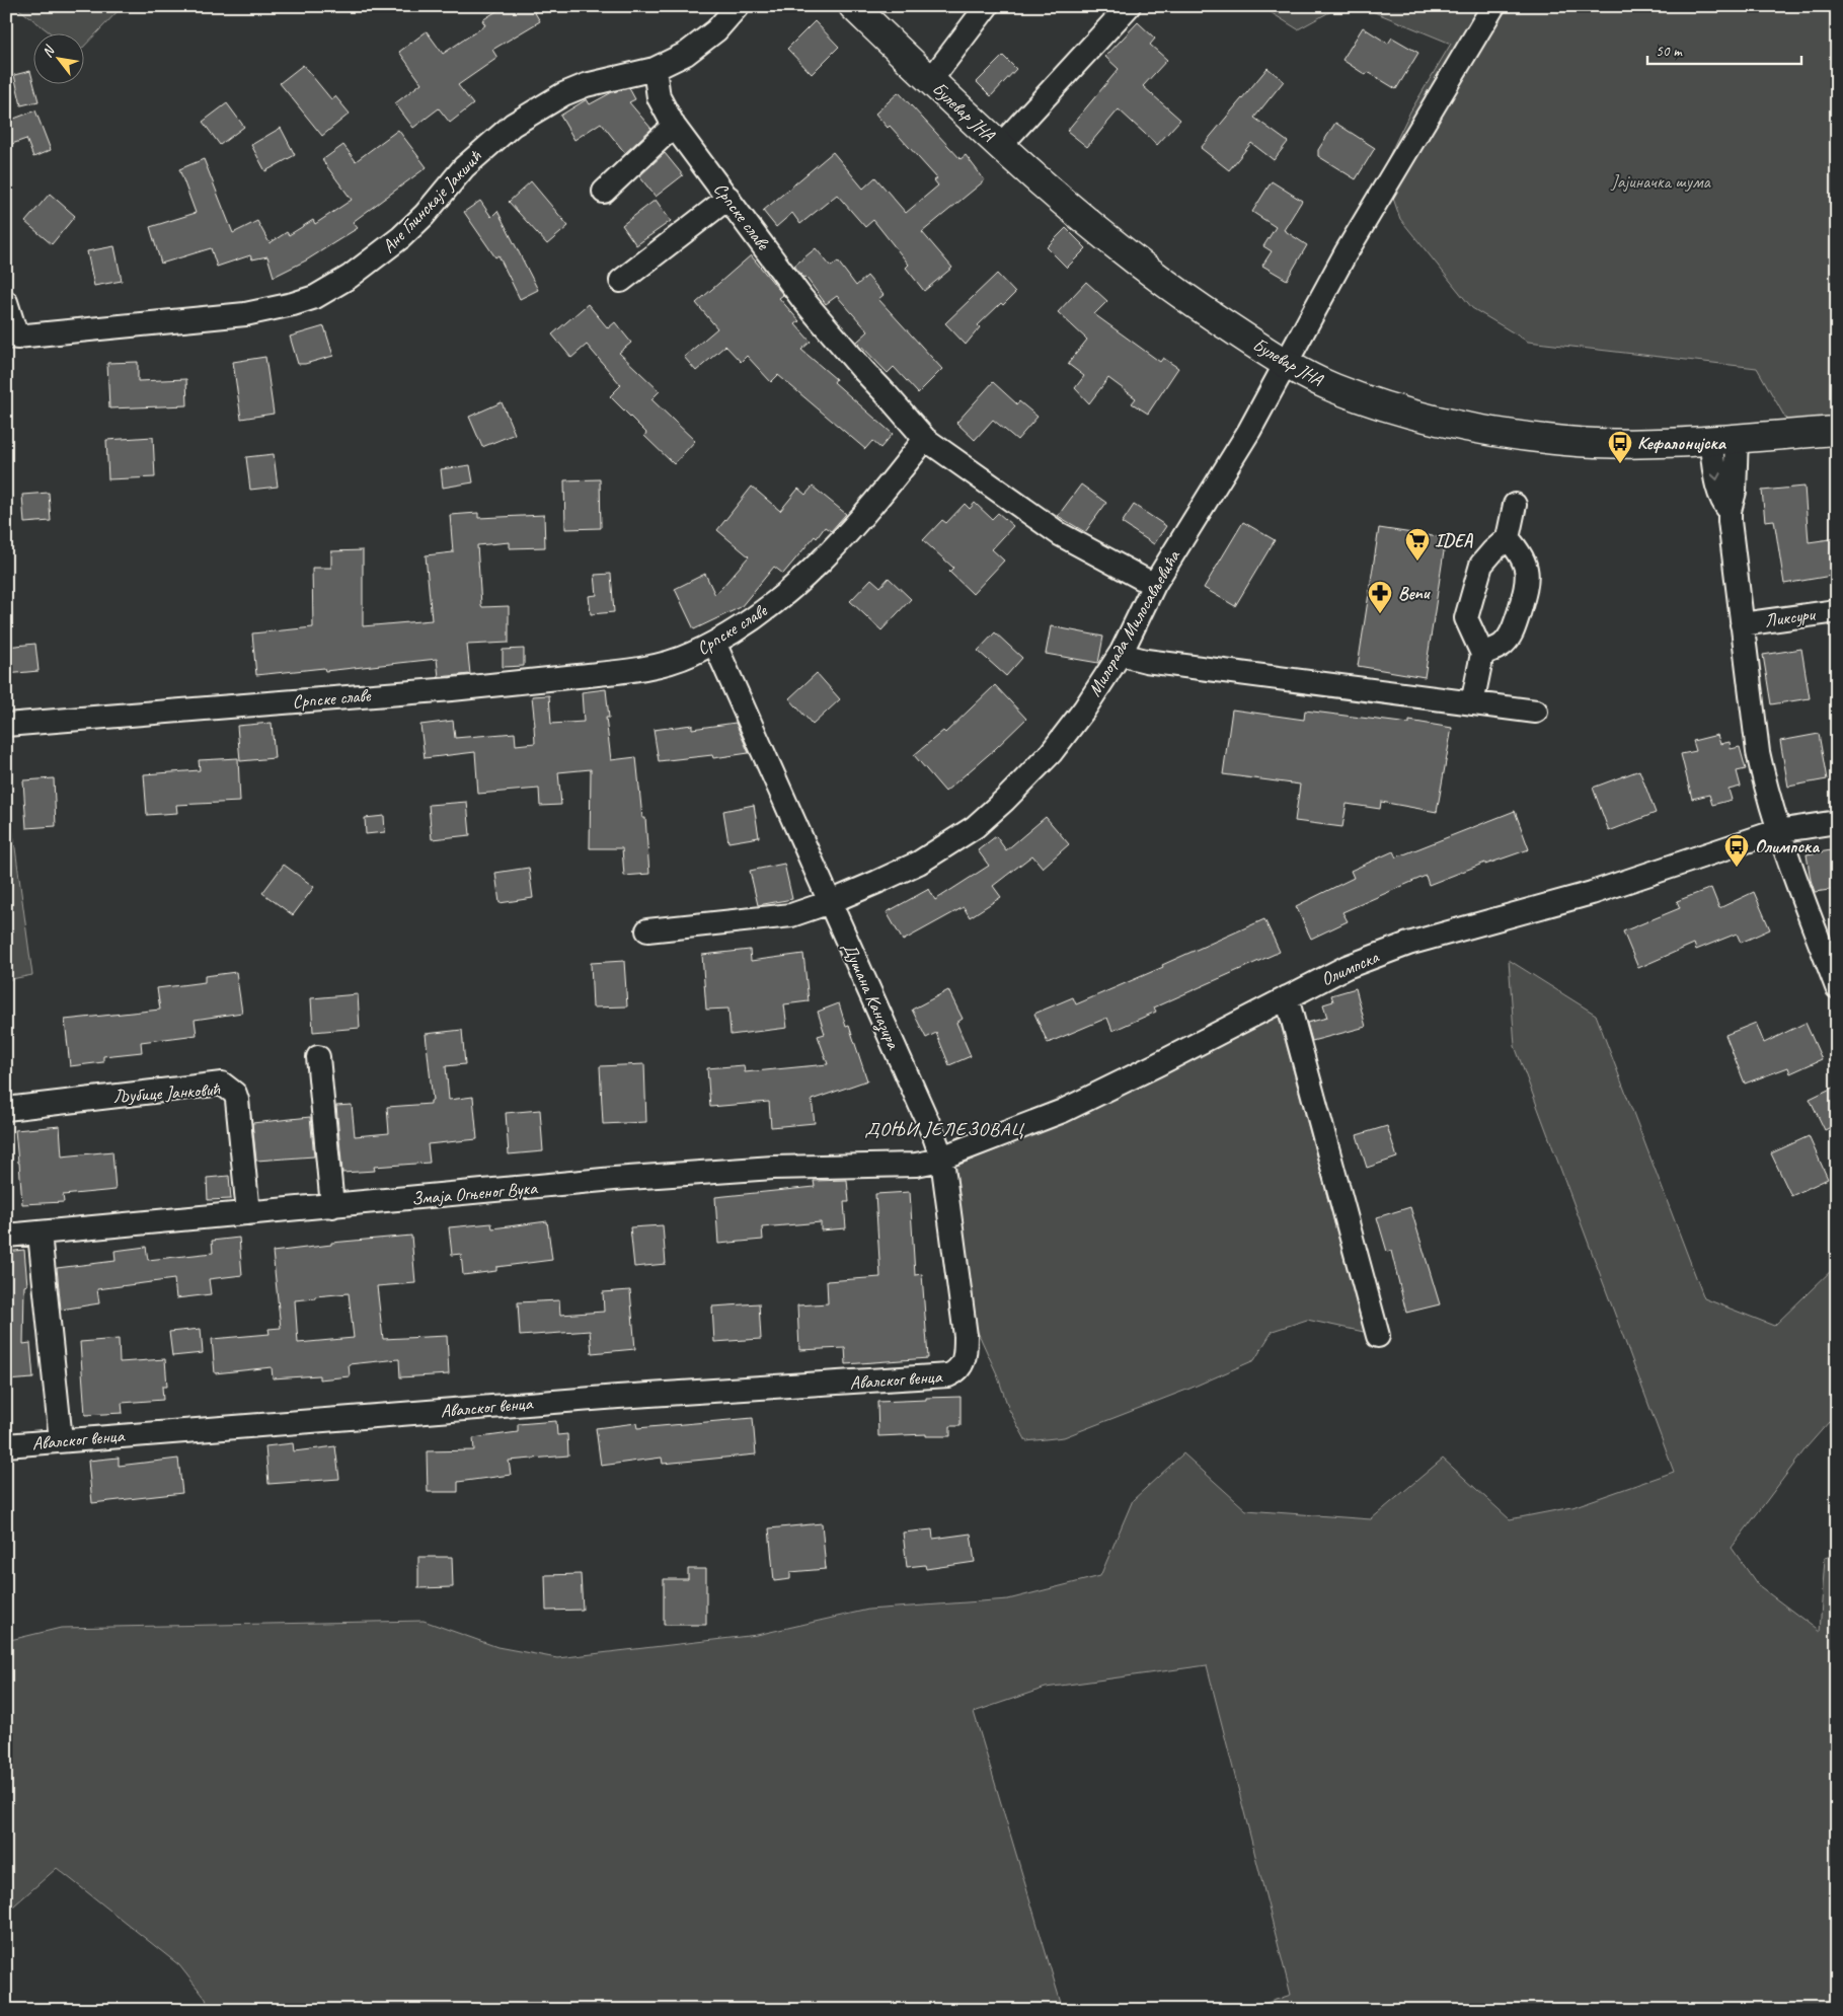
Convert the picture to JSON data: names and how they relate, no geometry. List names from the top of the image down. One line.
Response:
{"streets":{"main road":["Булевар ЈНА"],"street":["Ане Глинскаје Јакшић","Српске славе","Ликсури","Милорада Милосављевића","Олимпска","Душана Каназира","Љубице Јанковић","Змаја Огњеног Вука","Авалског венца"]},"crossings":[["Булевар ЈНА","Милорада Милосављевића"],["Ане Глинскаје Јакшић","Српске славе"],["Српске славе","Душана Каназира"],["Милорада Милосављевића","Душана Каназира"],["Олимпска","Душана Каназира"],["Олимпска","Змаја Огњеног Вука"],["Душана Каназира","Змаја Огњеног Вука"],["Душана Каназира","Авалског венца"],["Љубице Јанковић","Змаја Огњеног Вука"]],"districts":["ДОЊИ ЈЕЛЕЗОВАЦ"],"parks":["Јајиначка шума"],"places":{"bus stop":["Кефалонијска","Олимпска"],"supermarket":["IDEA"],"pharmacy":["Benu"]},"scale_bar":"50 m","north":"top left"}
